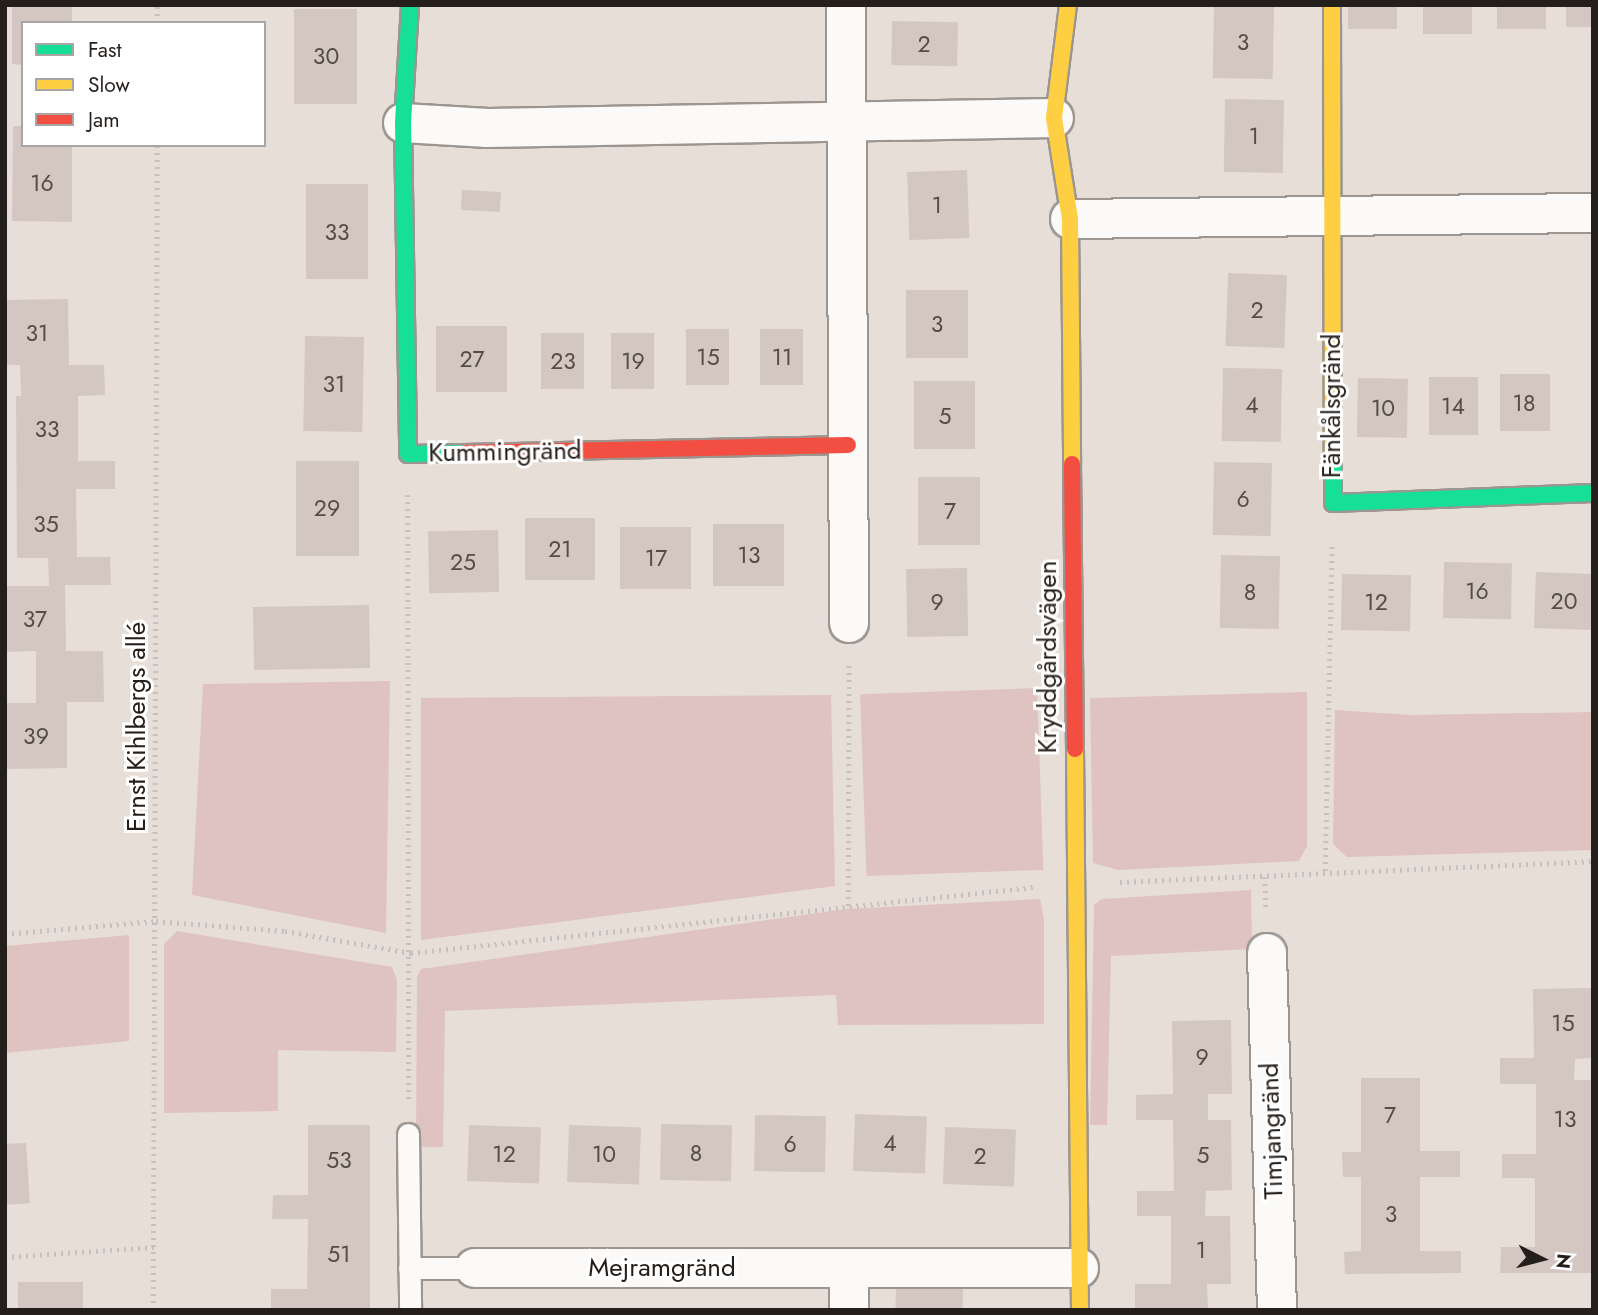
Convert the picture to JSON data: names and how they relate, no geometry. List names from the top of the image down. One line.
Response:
{"streets":{"street":["Fänkålsgränd","Kummingränd","Kryddgårdsvägen","Timjangränd","Mejramgränd"],"path":["Ernst Kihlbergs allé"]},"crossings":[["Kryddgårdsvägen","Mejramgränd"]],"house_numbers":["3","2","30","1","16","1","33","2","3","31","15","11","27","23","19","31","18","4","14","10","5","33","6","29","7","35","21","13","17","25","16","8","20","9","12","37","39","15","9","7","13","4","6","8","12","10","5","2","53","3","1","51"],"legend":["Fast","Slow","Jam"],"north":"right"}
